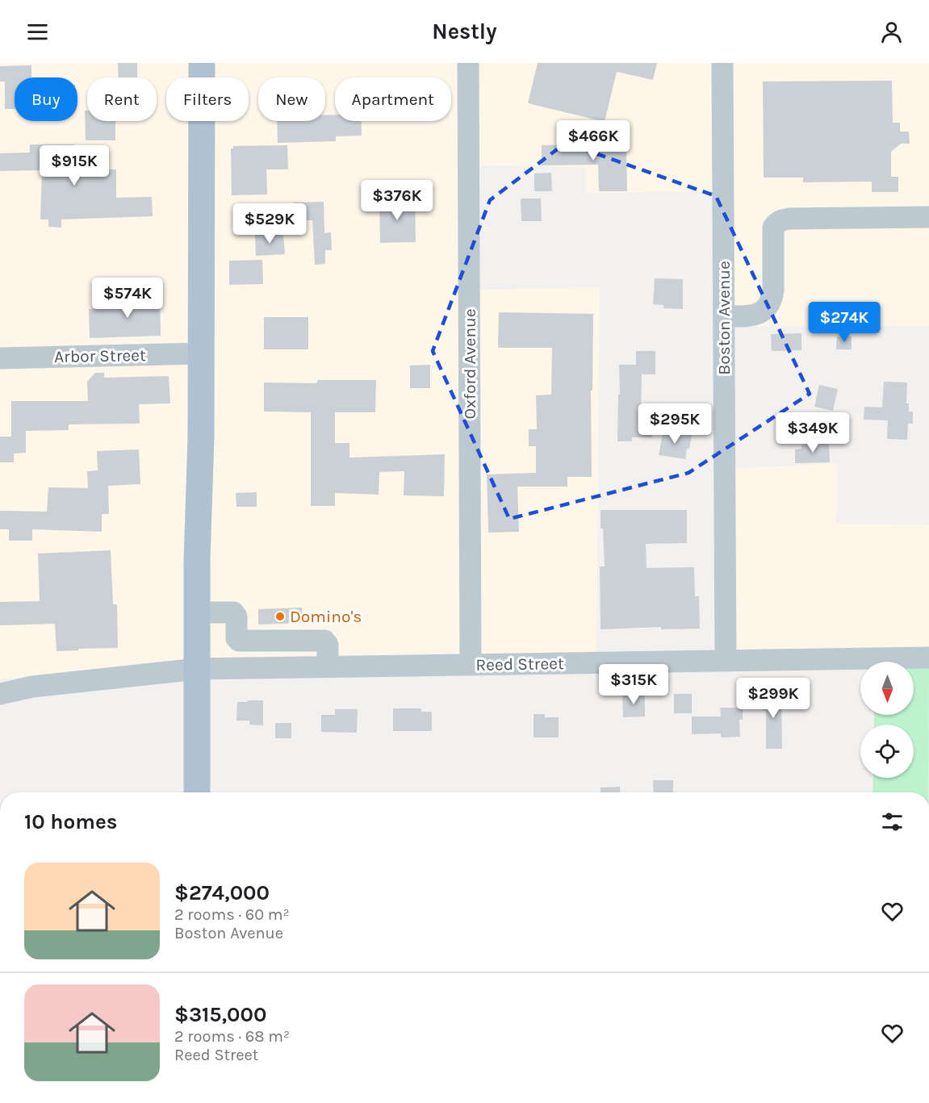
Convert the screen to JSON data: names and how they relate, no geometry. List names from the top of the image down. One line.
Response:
{"streets":{"street":["Boston Avenue","Arbor Street","Oxford Avenue","Reed Street"]},"crossings":[["Boston Avenue","Reed Street"],["Oxford Avenue","Reed Street"]],"places":["Domino's"],"north":"bottom","page":{"header":"Nestly","chip":["Buy","Rent","Filters","New","Apartment"],"price":["$466K","$915K","$376K","$529K","$574K","$274K","$295K","$349K","$315K","$299K"],"heading":"10 homes","list":[{"name":"$274,000","note":"2 rooms · 60 m² · Boston Avenue"},{"name":"$315,000","note":"2 rooms · 68 m² · Reed Street"}]}}
